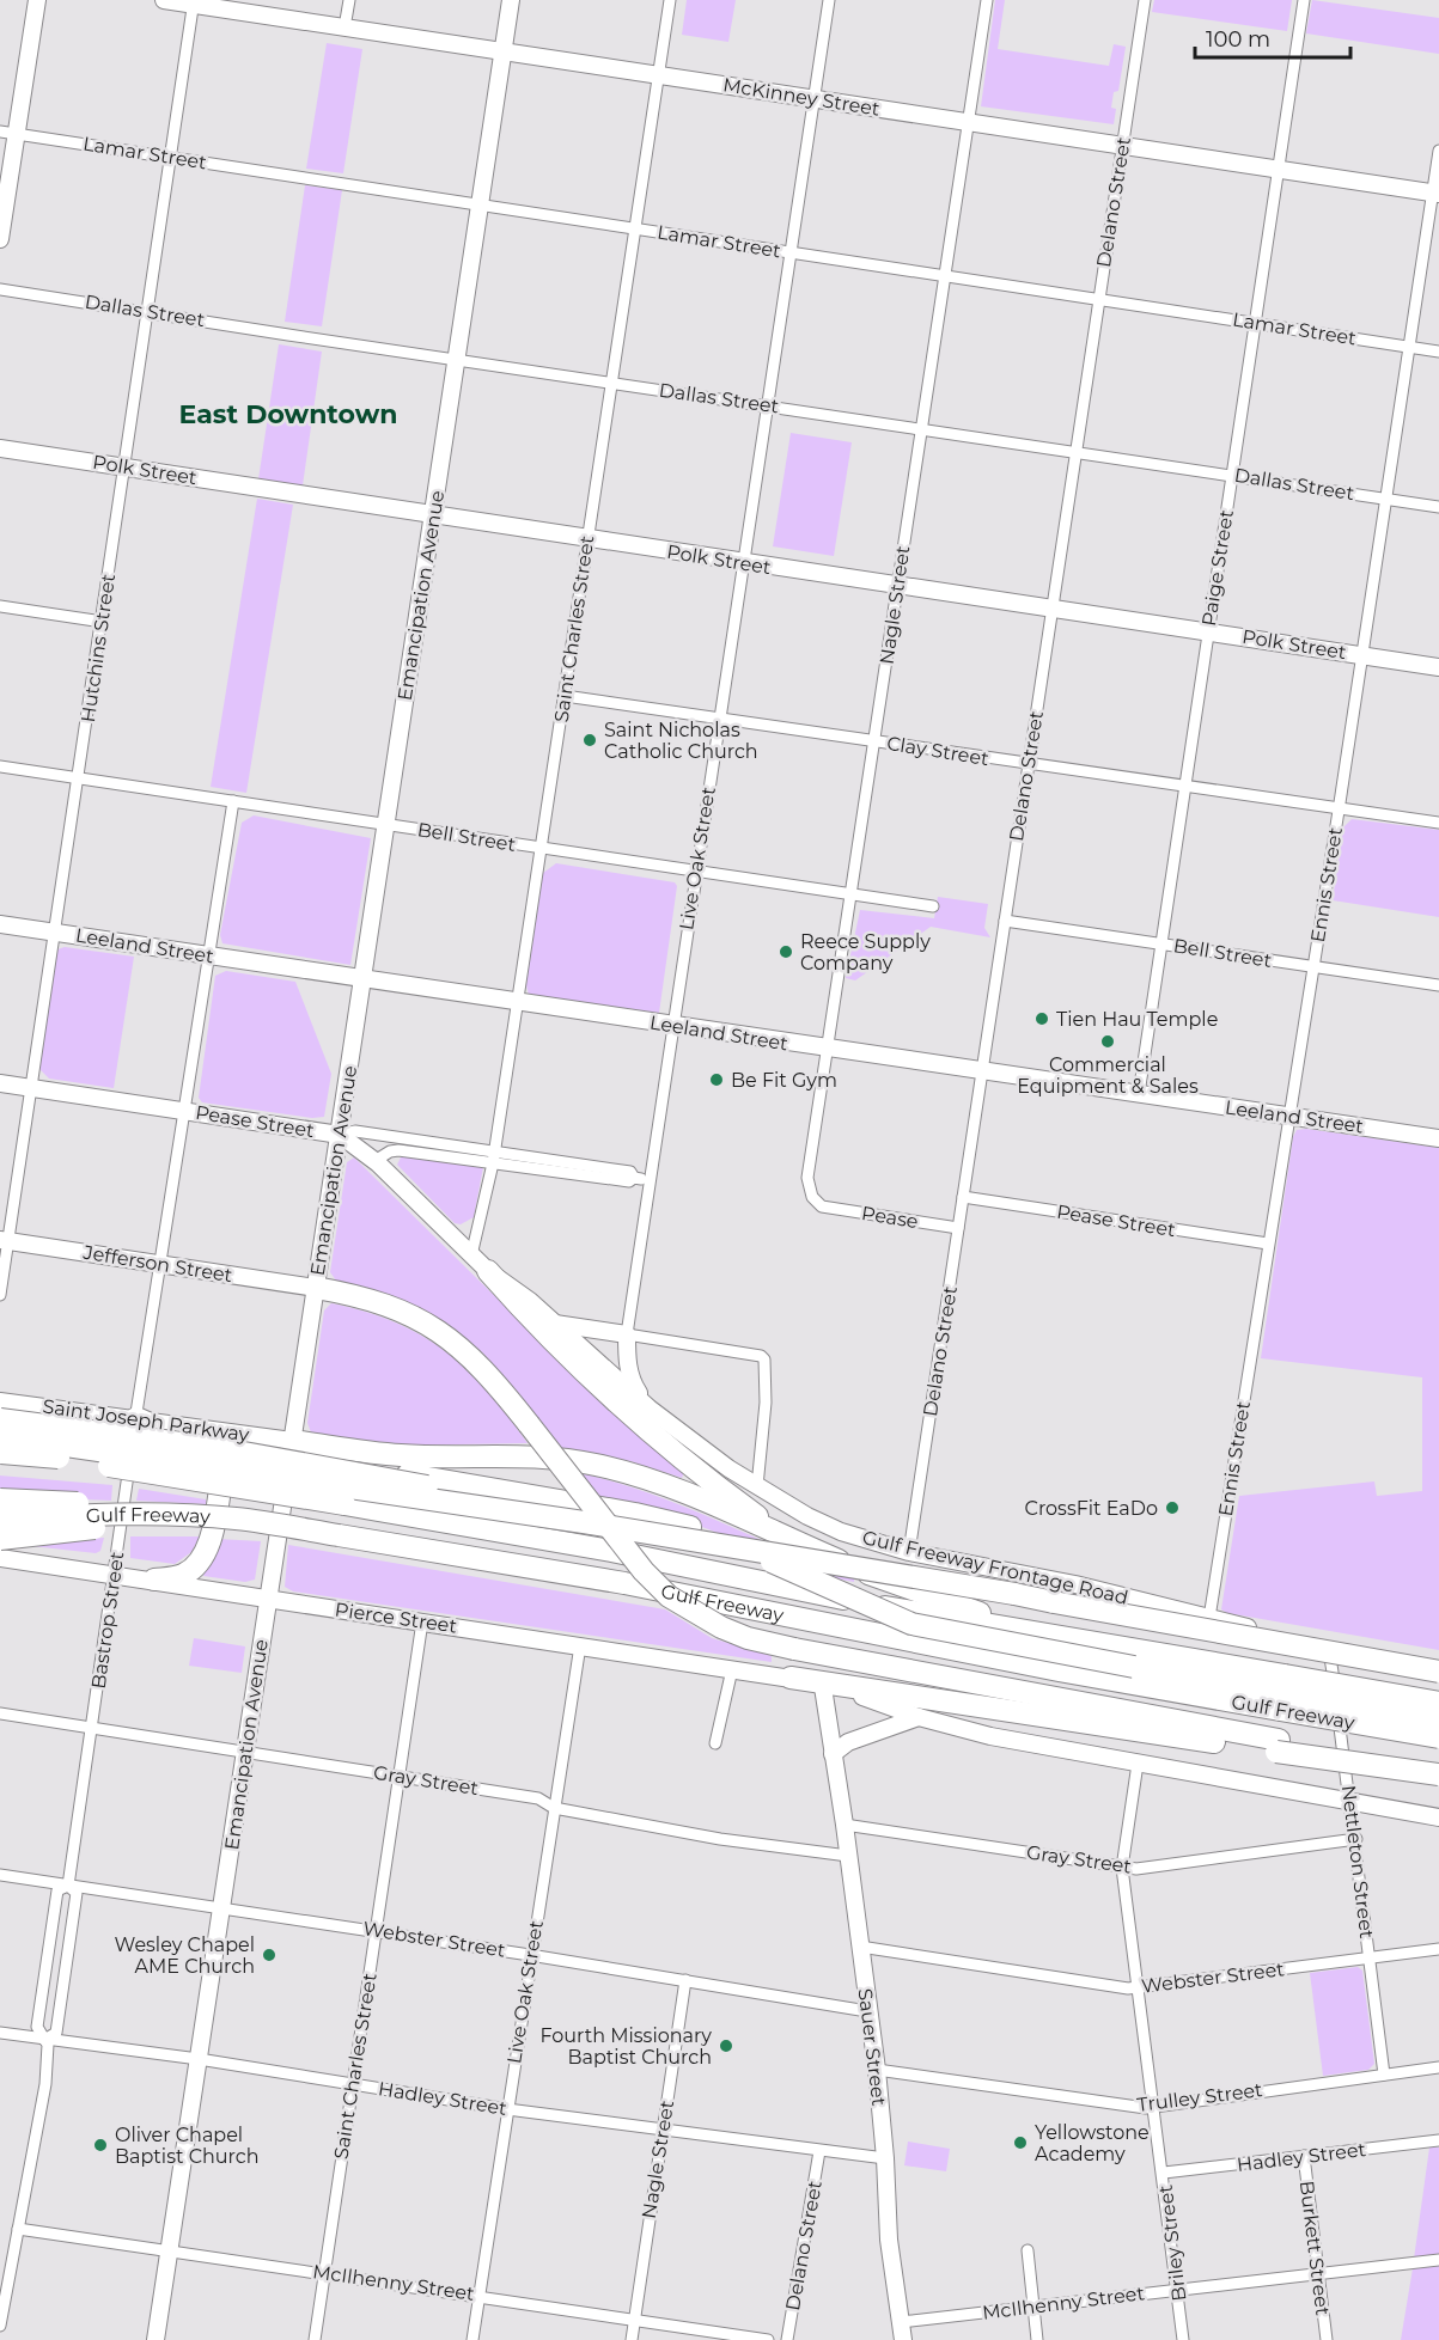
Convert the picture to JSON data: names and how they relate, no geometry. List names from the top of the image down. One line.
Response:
{"streets":{"highway":["Gulf Freeway"],"main road":["McKinney Street","Polk Street","Emancipation Avenue","Leeland Street","Pease Street","Jefferson Street","Saint Joseph Parkway","Gulf Freeway Frontage Road","Pierce Street","Sauer Street"],"street":["Lamar Street","Delano Street","Dallas Street","Paige Street","Nagle Street","Saint Charles Street","Hutchins Street","Clay Street","Bell Street","Live Oak Street","Ennis Street","Pease","Bastrop Street","Gray Street","Nettleton Street","Webster Street","Trulley Street","Hadley Street","Briley Street","Burkett Street","McIlhenny Street"]},"crossings":[["McKinney Street","Delano Street"],["McKinney Street","Paige Street"],["McKinney Street","Emancipation Avenue"],["McKinney Street","Nagle Street"],["McKinney Street","Saint Charles Street"],["McKinney Street","Hutchins Street"],["McKinney Street","Live Oak Street"],["McKinney Street","Ennis Street"],["Lamar Street","Delano Street"],["Lamar Street","Paige Street"],["Lamar Street","Emancipation Avenue"],["Lamar Street","Nagle Street"],["Lamar Street","Saint Charles Street"],["Lamar Street","Hutchins Street"],["Lamar Street","Live Oak Street"],["Lamar Street","Ennis Street"],["Delano Street","Dallas Street"],["Delano Street","Polk Street"],["Delano Street","Clay Street"],["Delano Street","Bell Street"],["Delano Street","Leeland Street"],["Delano Street","Pease Street"],["Delano Street","Pease"],["Delano Street","Gulf Freeway Frontage Road"],["Delano Street","Hadley Street"],["Dallas Street","Paige Street"],["Dallas Street","Emancipation Avenue"],["Dallas Street","Nagle Street"],["Dallas Street","Saint Charles Street"],["Dallas Street","Hutchins Street"],["Dallas Street","Live Oak Street"],["Dallas Street","Ennis Street"],["Polk Street","Paige Street"],["Polk Street","Emancipation Avenue"],["Polk Street","Nagle Street"],["Polk Street","Saint Charles Street"],["Polk Street","Hutchins Street"],["Polk Street","Live Oak Street"],["Polk Street","Ennis Street"],["Paige Street","Clay Street"],["Paige Street","Bell Street"],["Paige Street","Leeland Street"],["Emancipation Avenue","Bell Street"],["Emancipation Avenue","Leeland Street"],["Emancipation Avenue","Pease Street"],["Emancipation Avenue","Jefferson Street"],["Emancipation Avenue","Saint Joseph Parkway"],["Emancipation Avenue","Gulf Freeway"],["Emancipation Avenue","Gulf Freeway Frontage Road"],["Emancipation Avenue","Pierce Street"],["Emancipation Avenue","Gray Street"],["Emancipation Avenue","Webster Street"],["Emancipation Avenue","Hadley Street"],["Emancipation Avenue","McIlhenny Street"],["Nagle Street","Clay Street"],["Nagle Street","Bell Street"],["Nagle Street","Leeland Street"],["Nagle Street","Pease"],["Nagle Street","Webster Street"],["Nagle Street","Hadley Street"],["Nagle Street","McIlhenny Street"],["Saint Charles Street","Clay Street"],["Saint Charles Street","Bell Street"],["Saint Charles Street","Leeland Street"],["Saint Charles Street","Pease Street"],["Saint Charles Street","Gulf Freeway Frontage Road"],["Saint Charles Street","Pierce Street"],["Saint Charles Street","Gray Street"],["Saint Charles Street","Webster Street"],["Saint Charles Street","Hadley Street"],["Saint Charles Street","McIlhenny Street"],["Hutchins Street","Bell Street"],["Hutchins Street","Leeland Street"],["Hutchins Street","Pease Street"],["Hutchins Street","Jefferson Street"],["Clay Street","Live Oak Street"],["Clay Street","Ennis Street"],["Bell Street","Live Oak Street"],["Bell Street","Ennis Street"],["Bell Street","Bastrop Street"],["Live Oak Street","Leeland Street"],["Live Oak Street","Pease Street"],["Live Oak Street","Pierce Street"],["Live Oak Street","Gray Street"],["Live Oak Street","Webster Street"],["Live Oak Street","Hadley Street"],["Live Oak Street","McIlhenny Street"],["Ennis Street","Leeland Street"],["Ennis Street","Pease Street"],["Ennis Street","Gulf Freeway Frontage Road"],["Leeland Street","Bastrop Street"],["Pease Street","Gulf Freeway Frontage Road"],["Pease Street","Bastrop Street"],["Jefferson Street","Bastrop Street"],["Saint Joseph Parkway","Gulf Freeway"],["Saint Joseph Parkway","Bastrop Street"],["Gulf Freeway Frontage Road","Nettleton Street"],["Pierce Street","Bastrop Street"],["Bastrop Street","Gray Street"],["Bastrop Street","Webster Street"],["Bastrop Street","Hadley Street"],["Bastrop Street","McIlhenny Street"],["Gray Street","Nettleton Street"],["Gray Street","Sauer Street"],["Gray Street","Briley Street"],["Nettleton Street","Webster Street"],["Nettleton Street","Trulley Street"],["Webster Street","Sauer Street"],["Webster Street","Briley Street"],["Sauer Street","Trulley Street"],["Sauer Street","Hadley Street"],["Sauer Street","McIlhenny Street"],["Trulley Street","Briley Street"],["Hadley Street","Briley Street"],["Hadley Street","Burkett Street"],["Briley Street","McIlhenny Street"],["Burkett Street","McIlhenny Street"]],"districts":["East Downtown"],"places":["Saint Nicholas Catholic Church","Reece Supply Company","Tien Hau Temple","Commercial Equipment & Sales","Be Fit Gym","CrossFit EaDo","Wesley Chapel AME Church","Fourth Missionary Baptist Church","Yellowstone Academy","Oliver Chapel Baptist Church"],"scale_bar":"100 m"}
